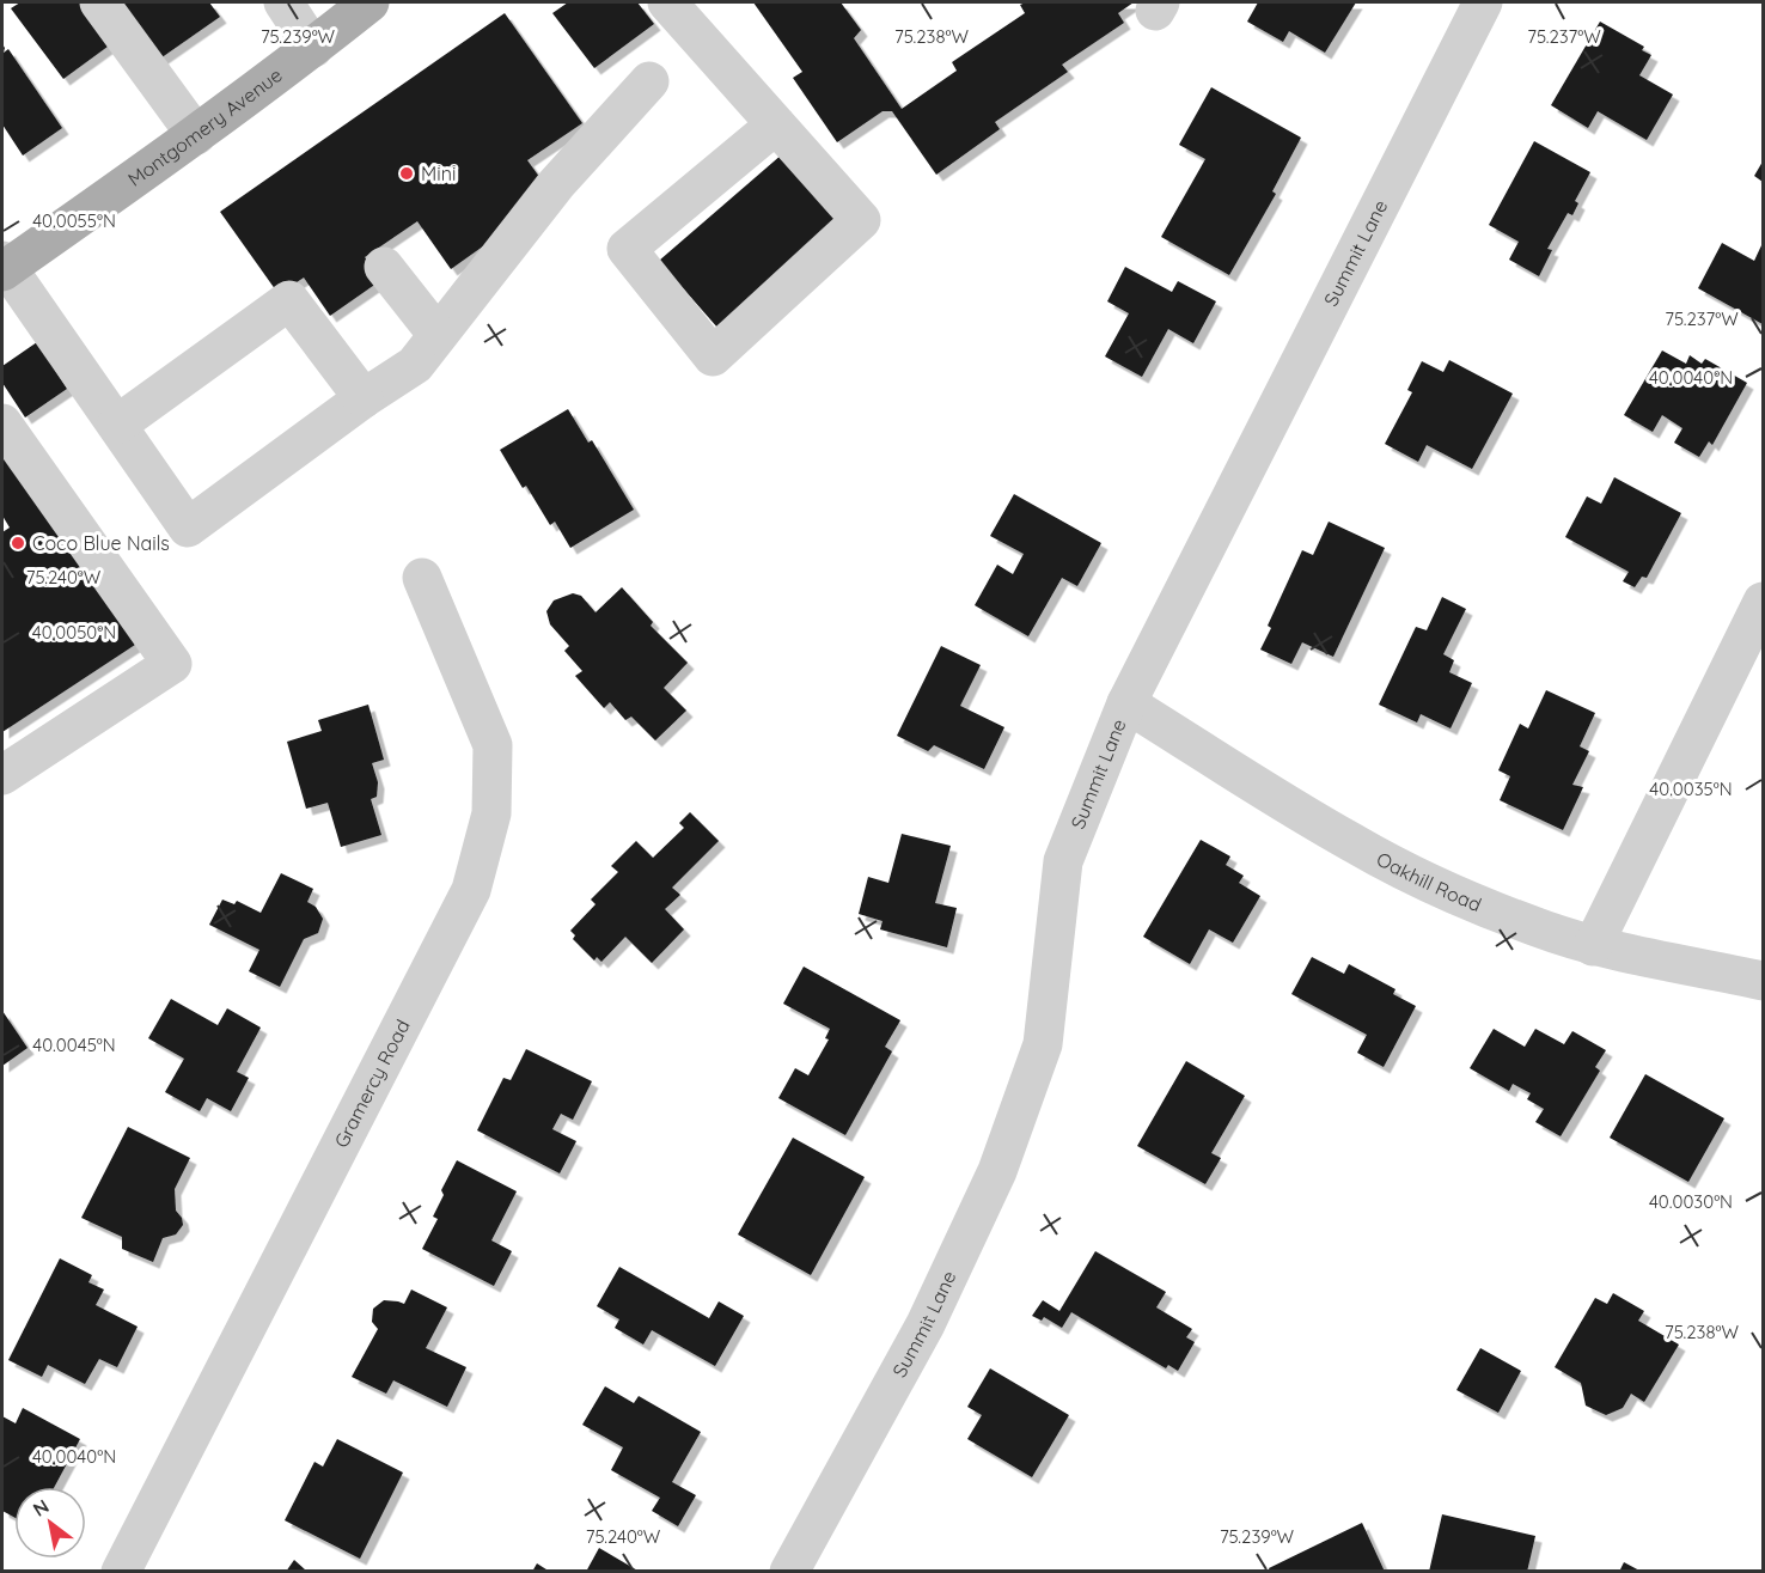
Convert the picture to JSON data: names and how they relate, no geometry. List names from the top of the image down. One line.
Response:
{"streets":{"main road":["Montgomery Avenue"],"street":["Summit Lane","Oakhill Road","Gramercy Road"]},"crossings":[["Summit Lane","Oakhill Road"]],"places":["Mini","Coco Blue Nails"],"north":"top left","coordinates":["75.237°W","75.239°W","75.238°W","40.0055°N","40.0040°N","75.240°W","40.0050°N","40.0035°N","40.0045°N","40.0030°N"]}
